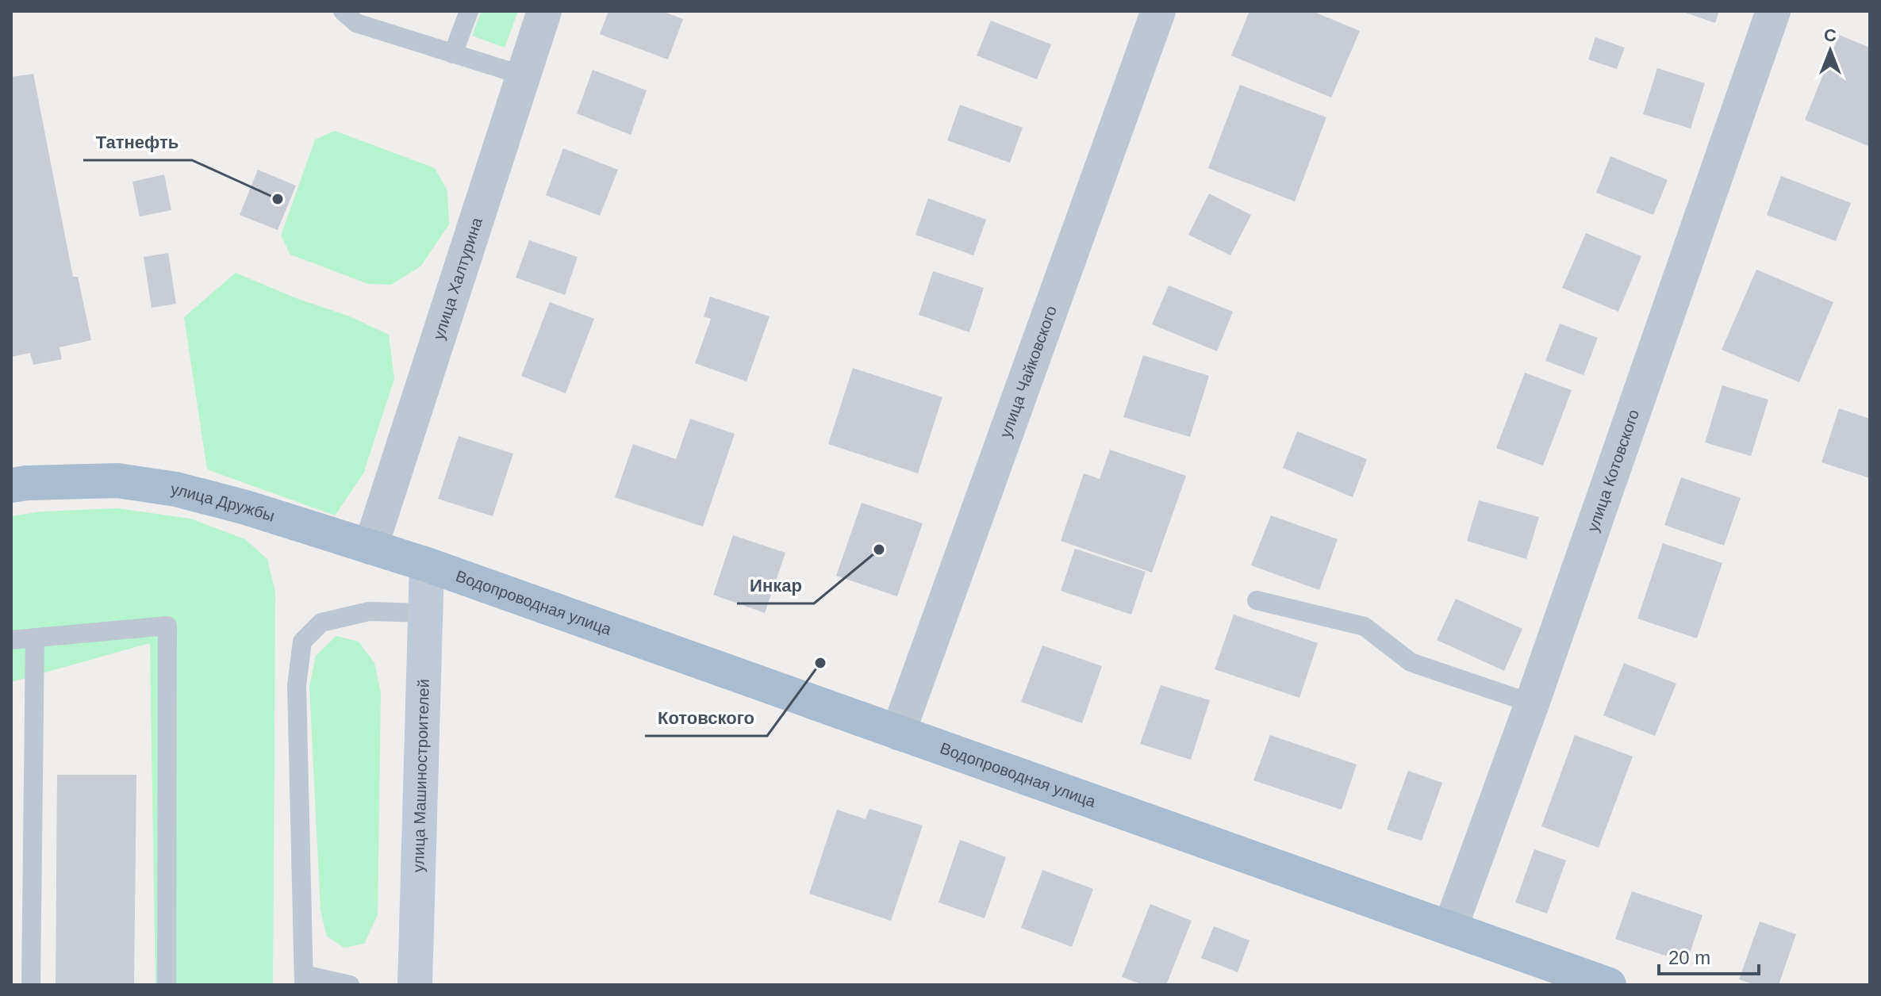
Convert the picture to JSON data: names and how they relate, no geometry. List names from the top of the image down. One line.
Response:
{"streets":{"main road":["улица Дружбы","Водопроводная улица","улица Машиностроителей"],"street":["улица Халтурина","улица Чайковского","улица Котовского"]},"crossings":[["улица Халтурина","улица Дружбы"],["улица Чайковского","Водопроводная улица"],["улица Котовского","Водопроводная улица"],["улица Дружбы","Водопроводная улица"],["улица Дружбы","улица Машиностроителей"],["Водопроводная улица","улица Машиностроителей"]],"places":["Татнефть","Инкар","Котовского"],"scale_bar":"20 m","north":"top"}
